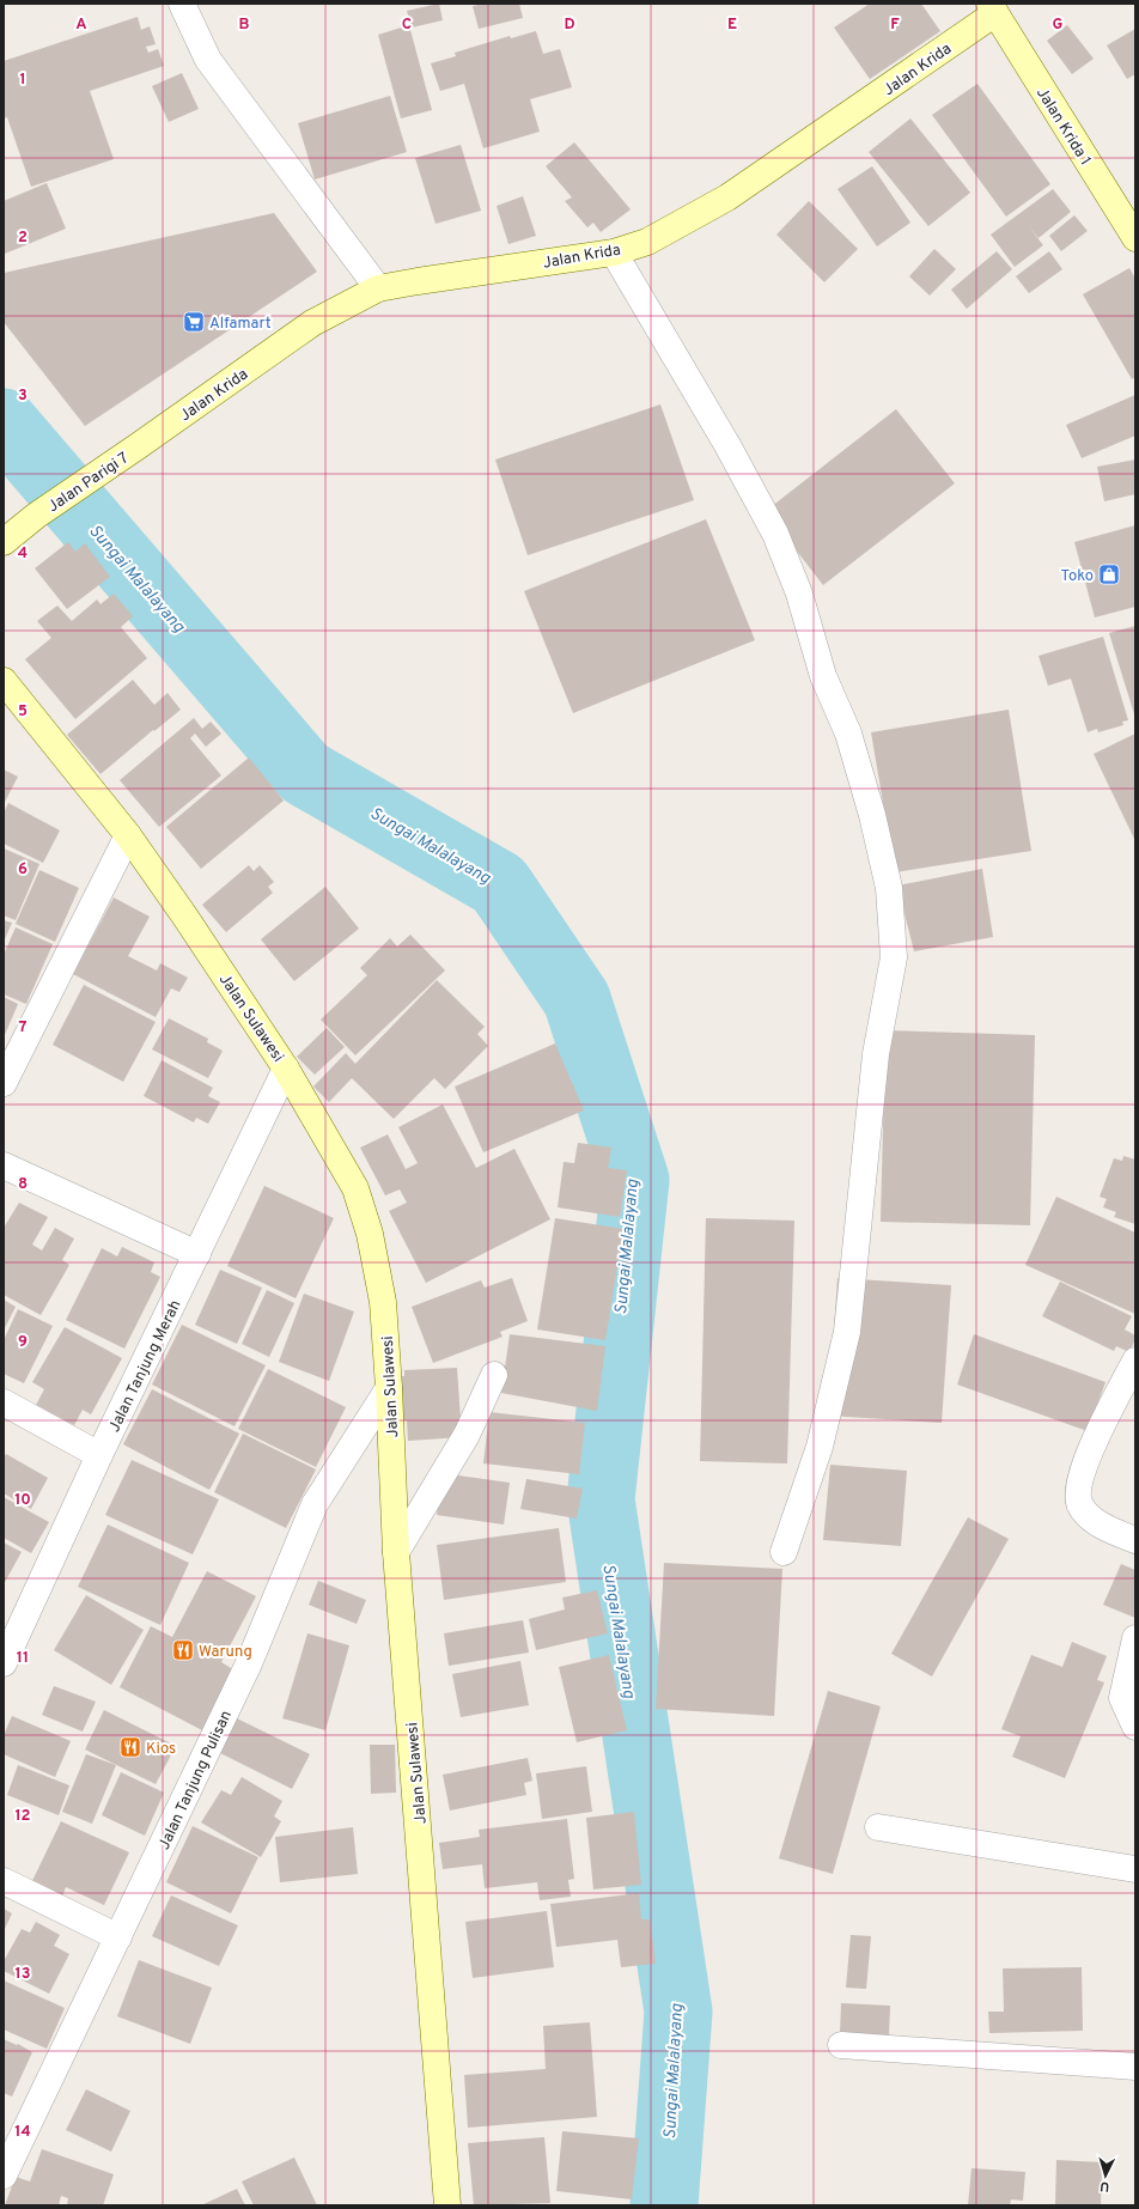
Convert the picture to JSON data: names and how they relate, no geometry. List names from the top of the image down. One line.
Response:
{"streets":{"street":["Jalan Krida","Jalan Krida 1","Jalan Parigi 7","Jalan Sulawesi","Jalan Tanjung Merah","Jalan Tanjung Pulisan"]},"crossings":[["Jalan Krida","Jalan Krida 1"],["Jalan Krida","Jalan Parigi 7"],["Jalan Sulawesi","Jalan Tanjung Merah"],["Jalan Sulawesi","Jalan Tanjung Pulisan"]],"water":["Sungai Malalayang"],"places":{"supermarket":["Alfamart"],"shop":["Toko"],"restaurant":["Warung","Kios"]},"north":"bottom","grid":{"columns":["A","B","C","D","E","F","G"],"rows":["1","2","3","4","5","6","7","8","9","10","11","12","13","14"]}}
